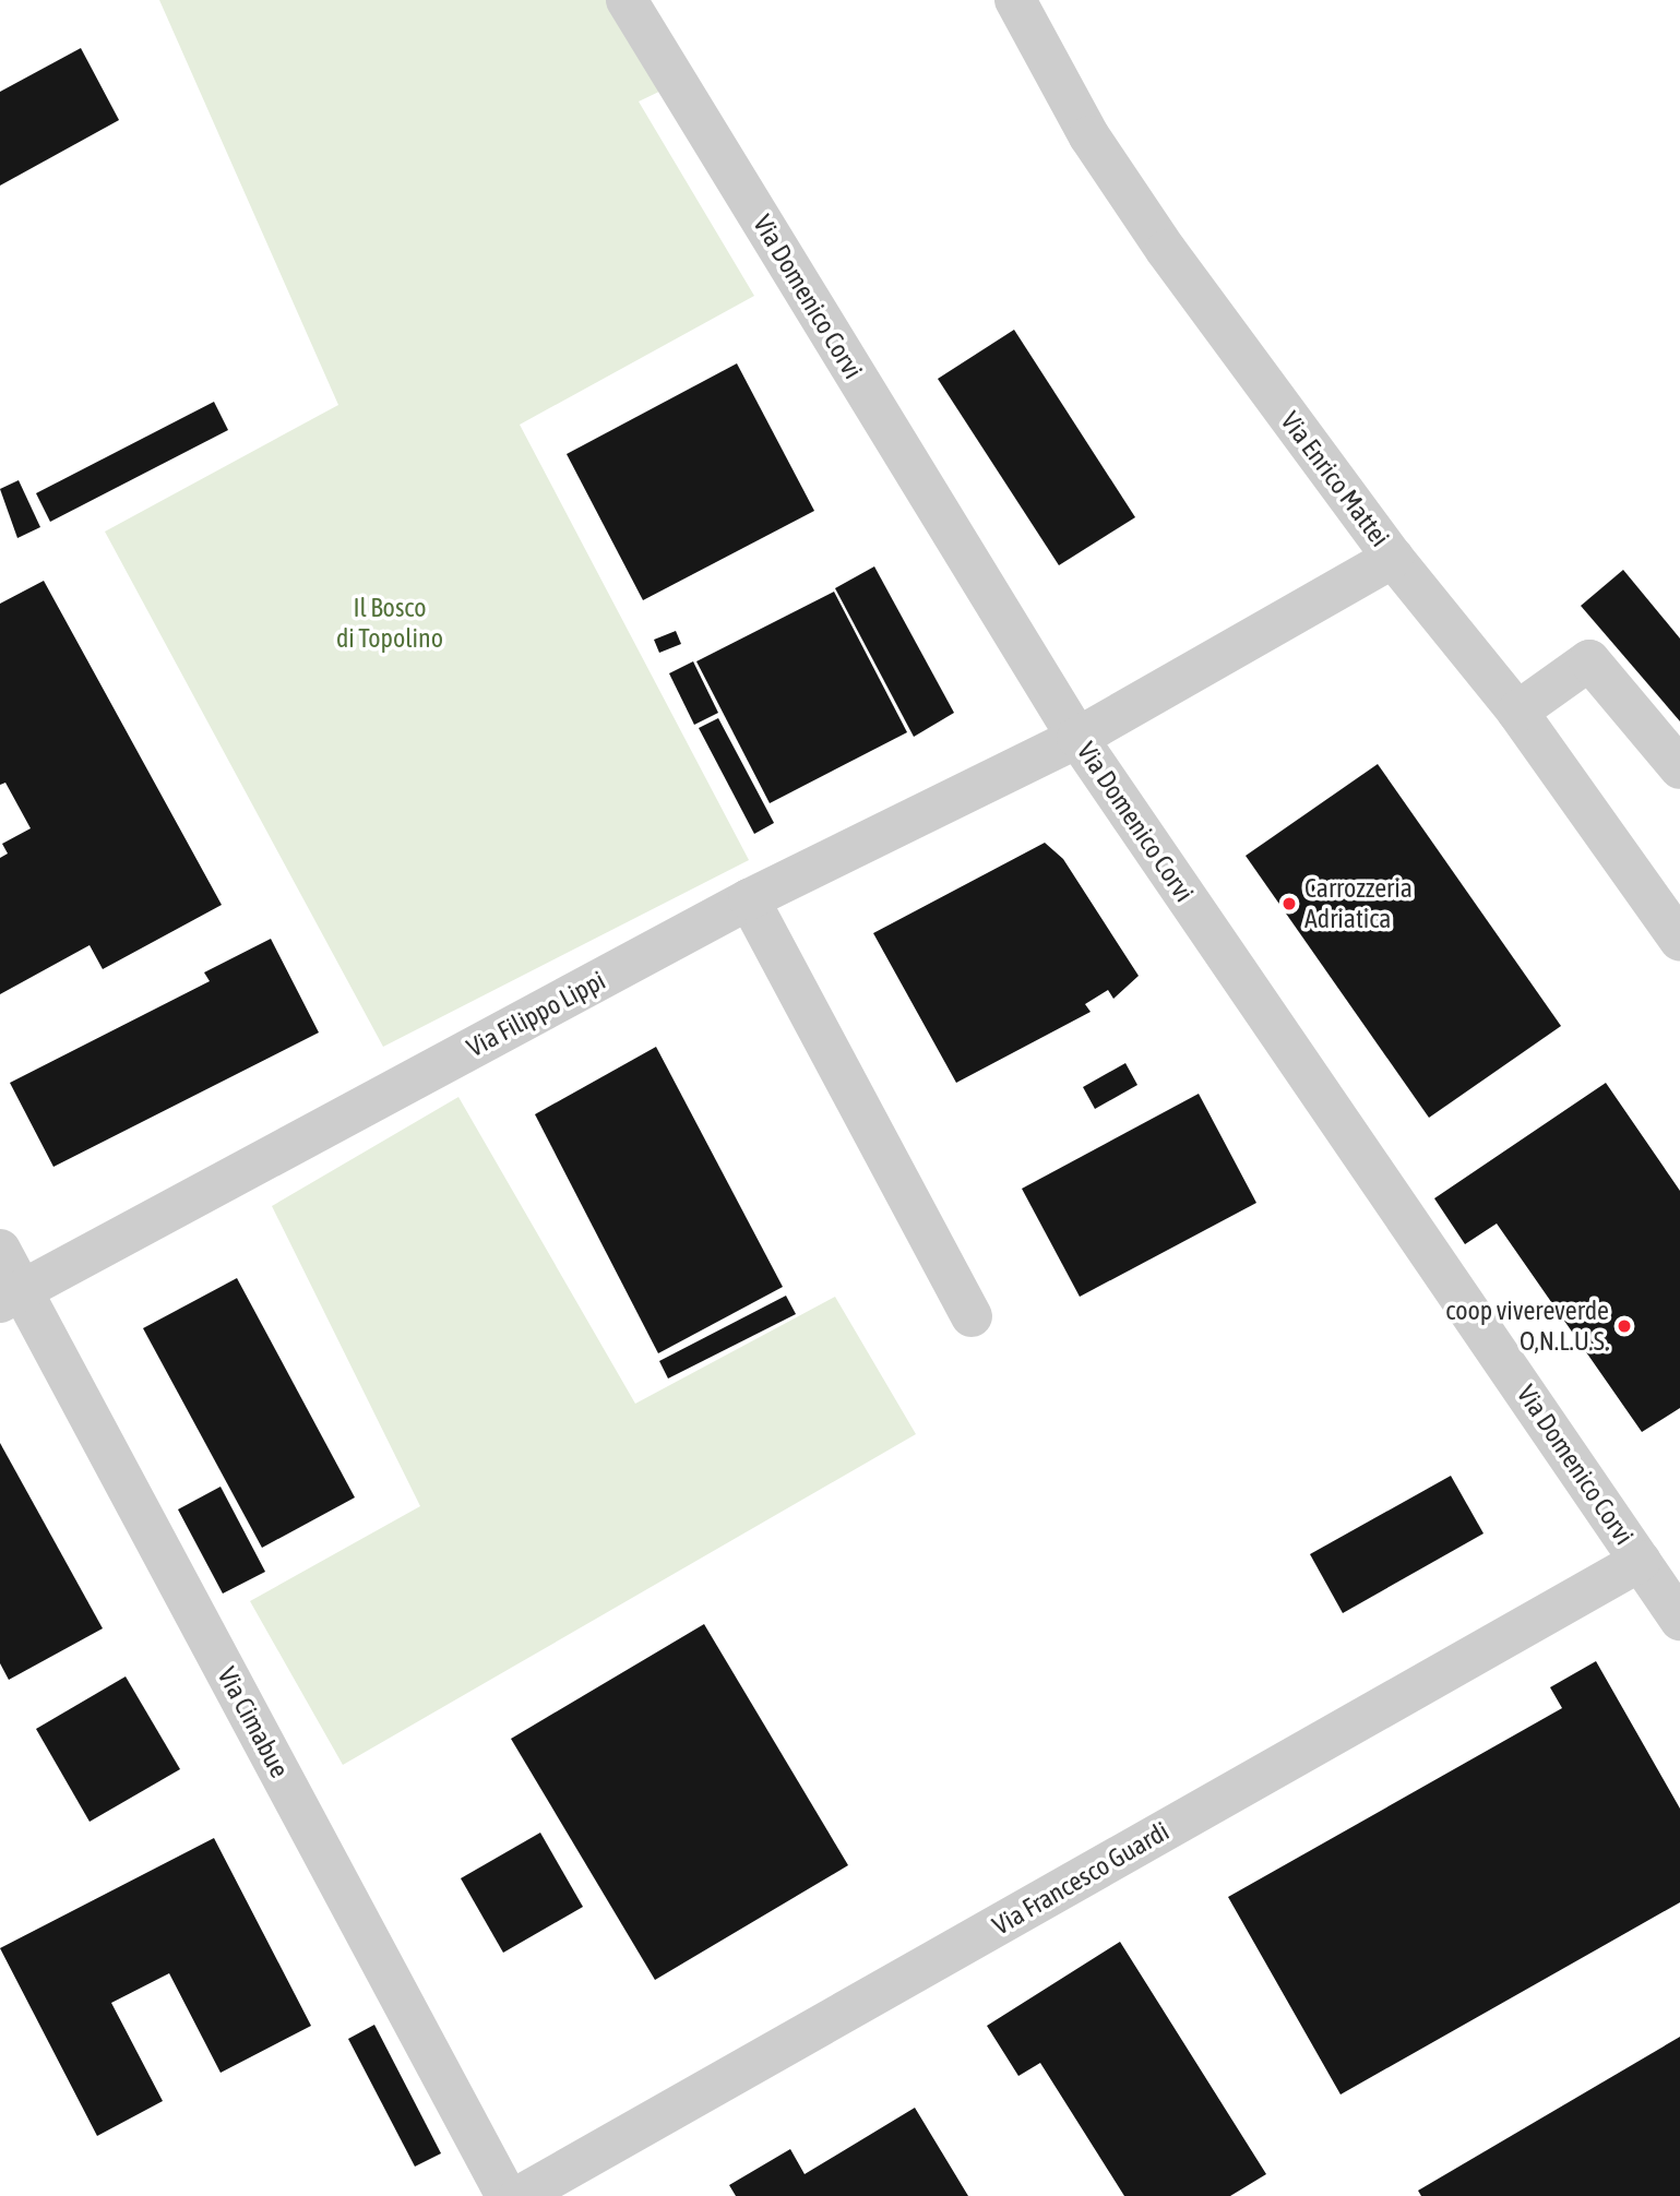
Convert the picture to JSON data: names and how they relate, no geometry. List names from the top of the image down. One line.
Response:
{"streets":{"street":["Via Domenico Corvi","Via Enrico Mattei","Via Filippo Lippi","Via Cimabue","Via Francesco Guardi"]},"crossings":[["Via Domenico Corvi","Via Filippo Lippi"],["Via Domenico Corvi","Via Francesco Guardi"],["Via Enrico Mattei","Via Filippo Lippi"],["Via Filippo Lippi","Via Cimabue"]],"parks":["Il Bosco di Topolino"],"places":["Carrozzeria Adriatica","coop vivereverde O,N.L.U.S."]}
